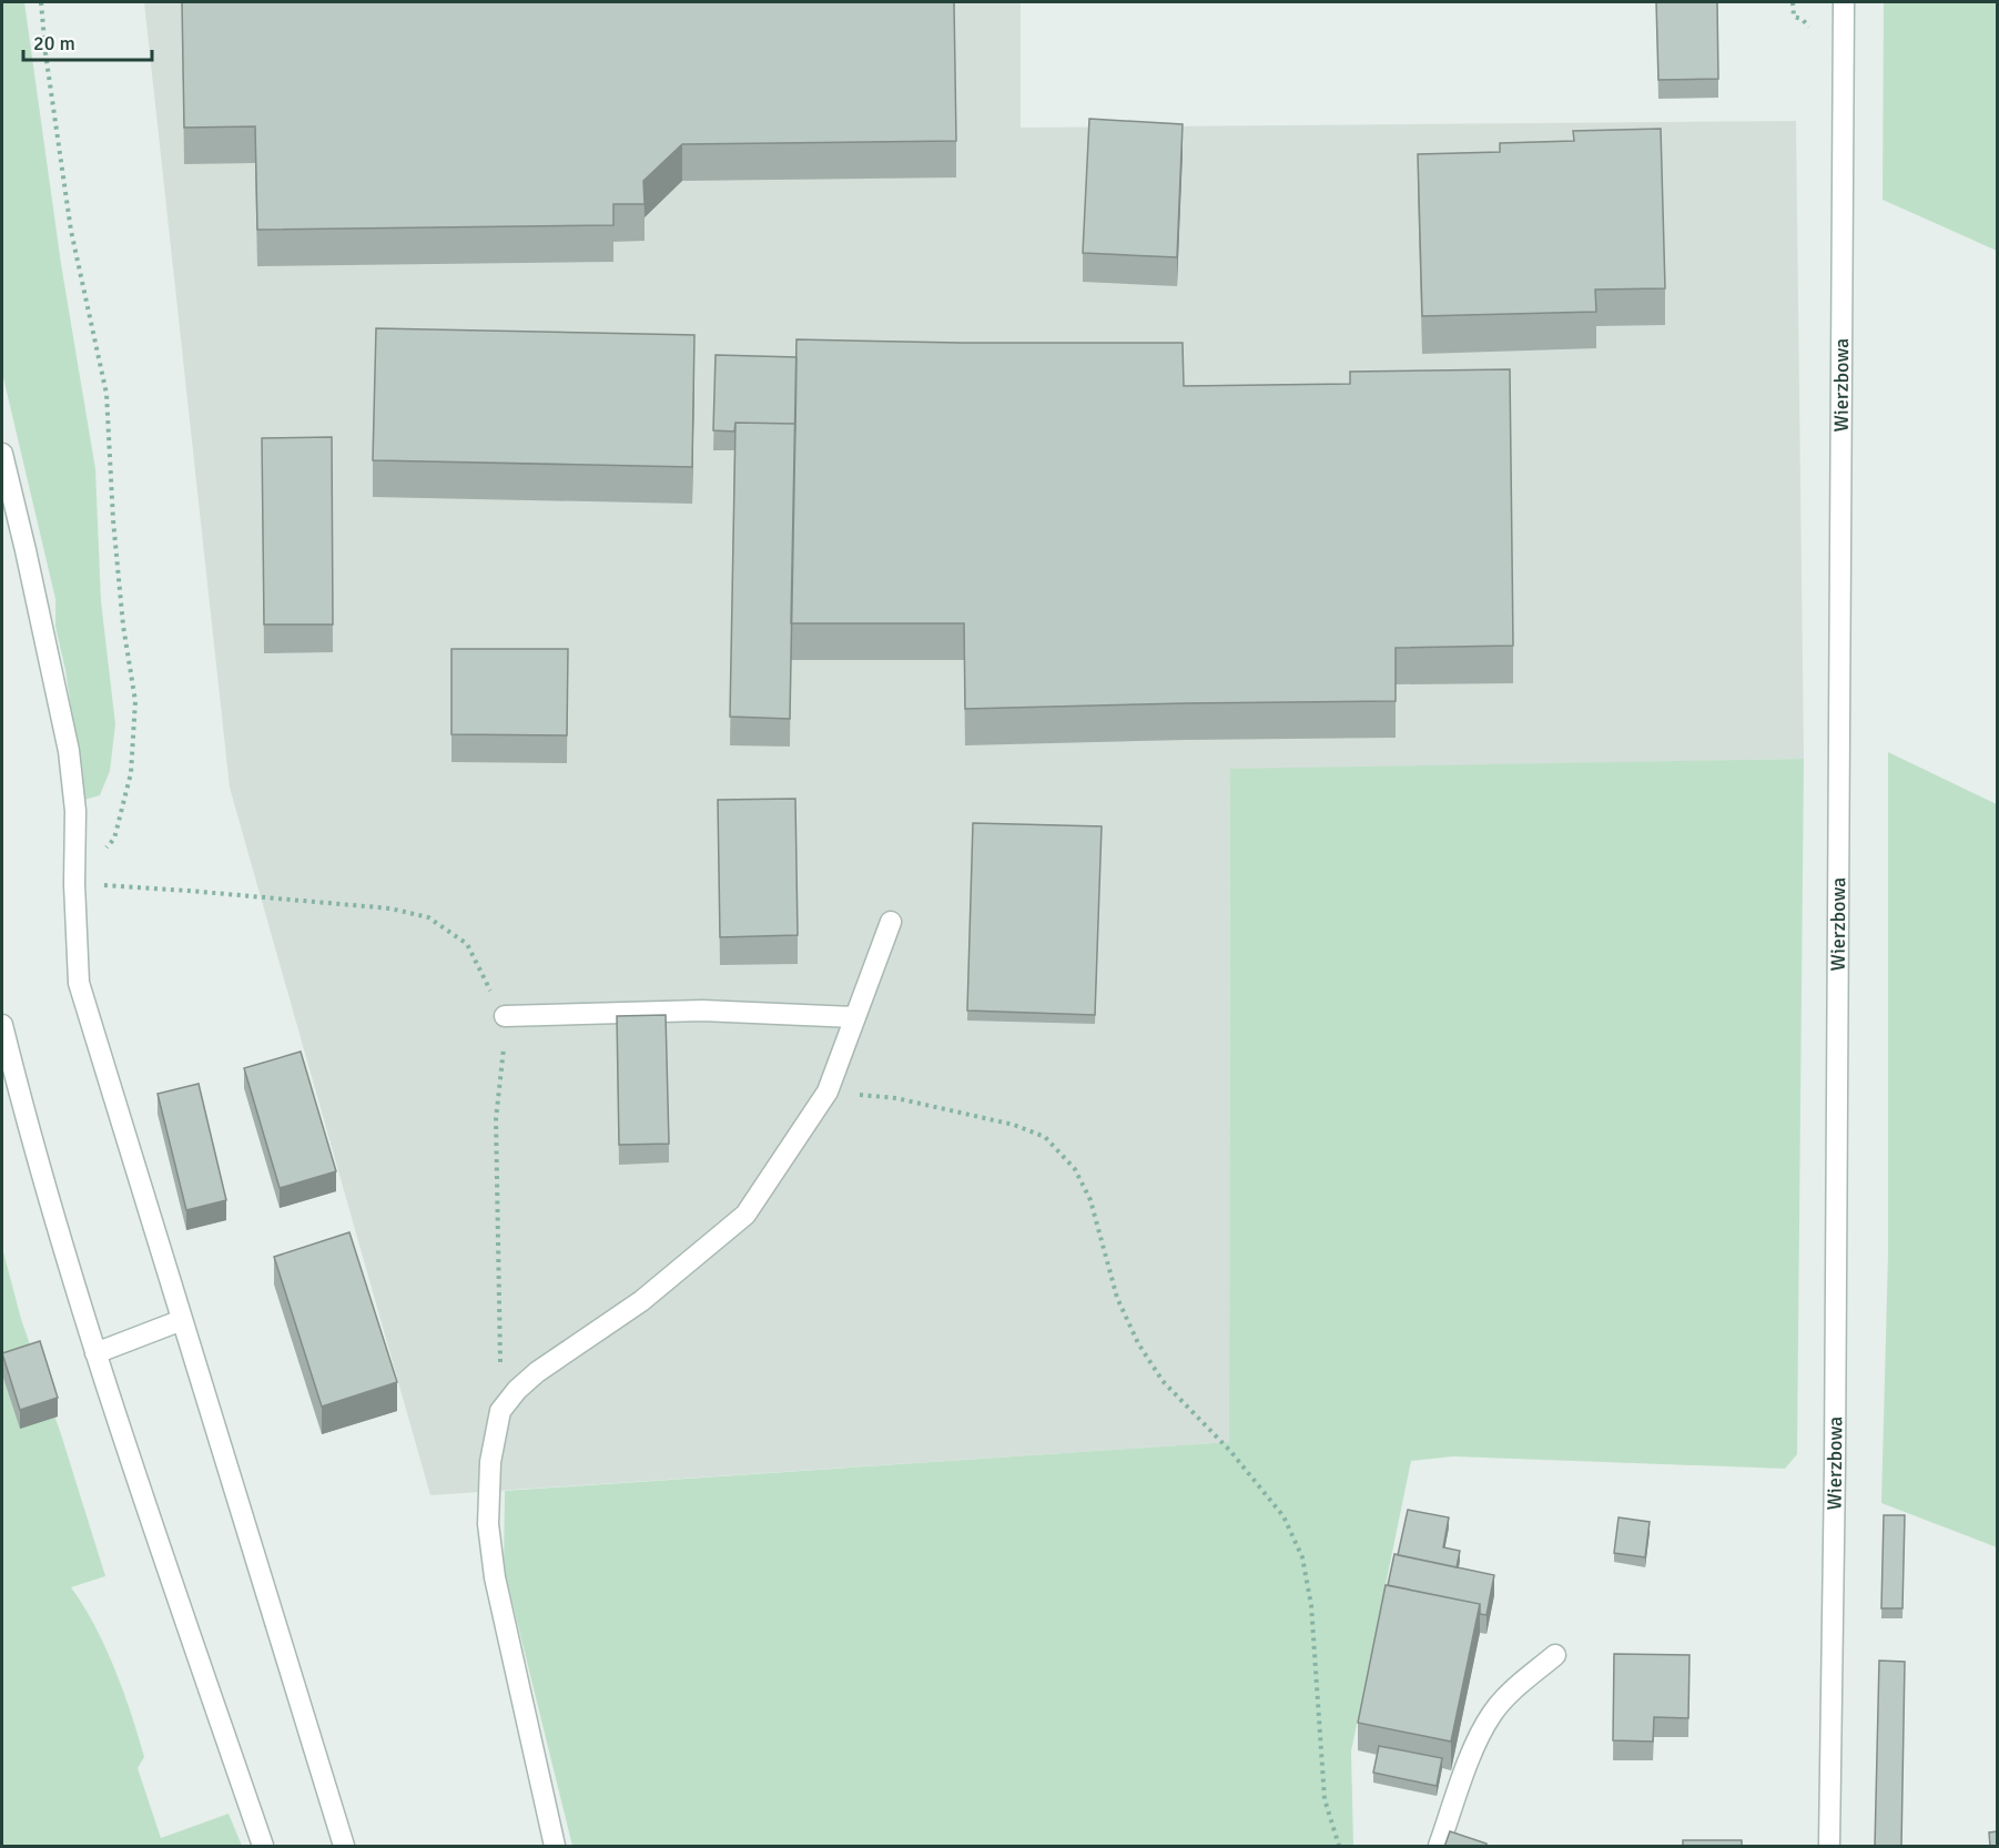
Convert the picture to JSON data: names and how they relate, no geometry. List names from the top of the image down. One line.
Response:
{"streets":{"street":["Wierzbowa"]},"scale_bar":"20 m"}
